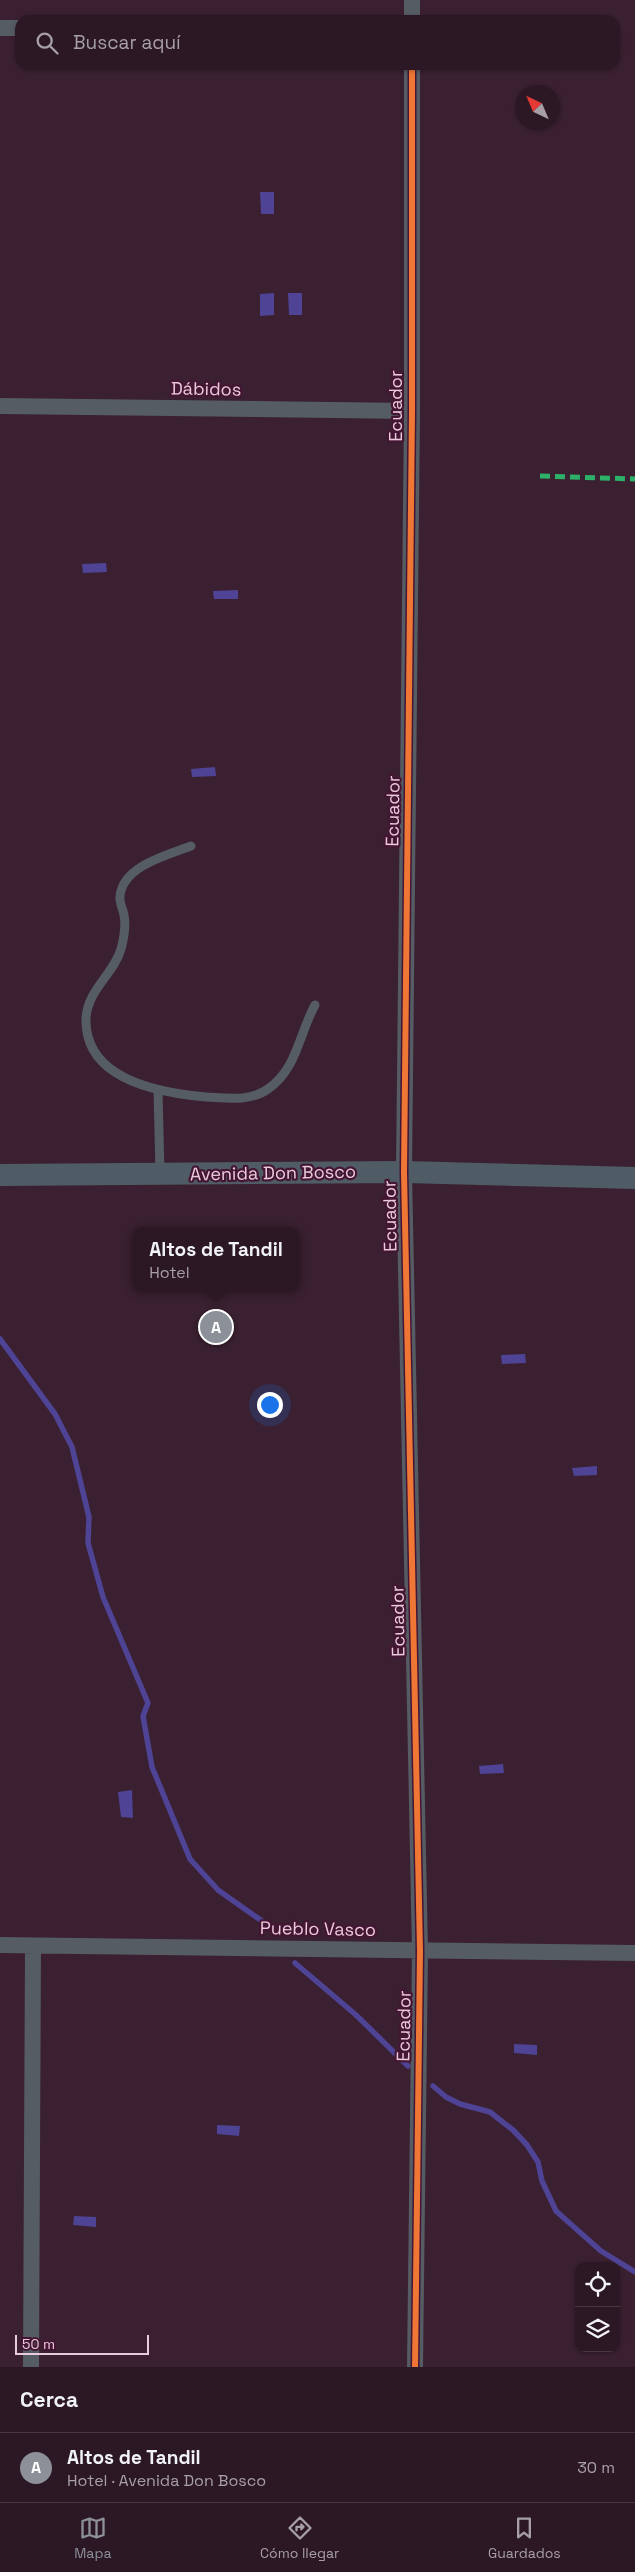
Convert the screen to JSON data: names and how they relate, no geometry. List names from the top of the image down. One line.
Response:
{"streets":{"main road":["Avenida Don Bosco"],"street":["Dábidos","Ecuador","Pueblo Vasco"]},"crossings":[["Dábidos","Ecuador"],["Ecuador","Avenida Don Bosco"],["Ecuador","Pueblo Vasco"]],"scale_bar":"50 m","north":"top left","page":{"search":"Buscar aquí","popup":["Altos de Tandil","Hotel"],"pins":"A","scale":"50 m","heading":"Cerca","list":[{"mark":"A","name":"Altos de Tandil","note":"Hotel · Avenida Don Bosco","value":"30 m"}],"nav":["Mapa","Cómo llegar","Guardados"]}}
